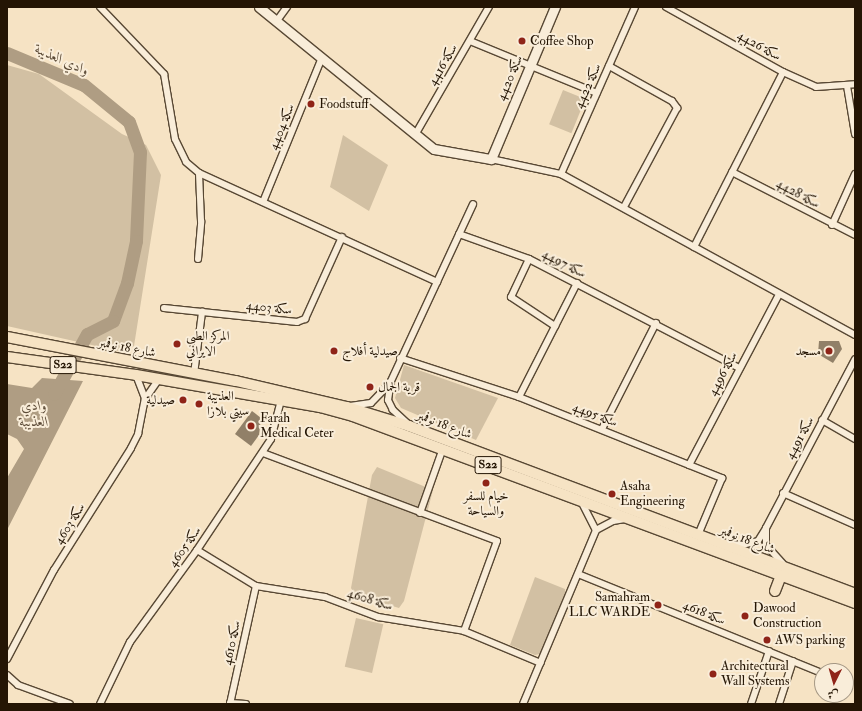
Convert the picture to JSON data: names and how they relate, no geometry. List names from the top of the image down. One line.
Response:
{"streets":{"main road":["شارع 18 نوفمبر","S22"],"street":["سكة 4426","سكة 4416","سكة 4420","سكة 4422","سكة 4404","سكة 4428","سكة 4497","سكة 4403","سكة 4496","سكة 4495","سكة 4491","سكة 4603","سكة 4605","سكة 4608","سكة 4618","سكة 4610"]},"crossings":[["سكة 4497","سكة 4496"],["شارع 18 نوفمبر","سكة 4495"],["شارع 18 نوفمبر","سكة 4491"],["شارع 18 نوفمبر","سكة 4603"],["شارع 18 نوفمبر","سكة 4605"],["سكة 4496","سكة 4495"],["سكة 4605","سكة 4608"],["سكة 4608","سكة 4610"]],"water":["وادي العذيبة"],"places":["Coffee Shop","Foodstuff","المركز الطبي الايراني","صيدلية أفلاج","مسجد","قرية الجمال","صيدلية","العذيبة سيتي بلازا","Farah Medical Ceter","خيام للسفر والسياحة","Asaha Engineering","Samahram LLC WARDE","Dawood Construction","AWS parking","Architectural Wall Systems"],"north":"bottom"}
